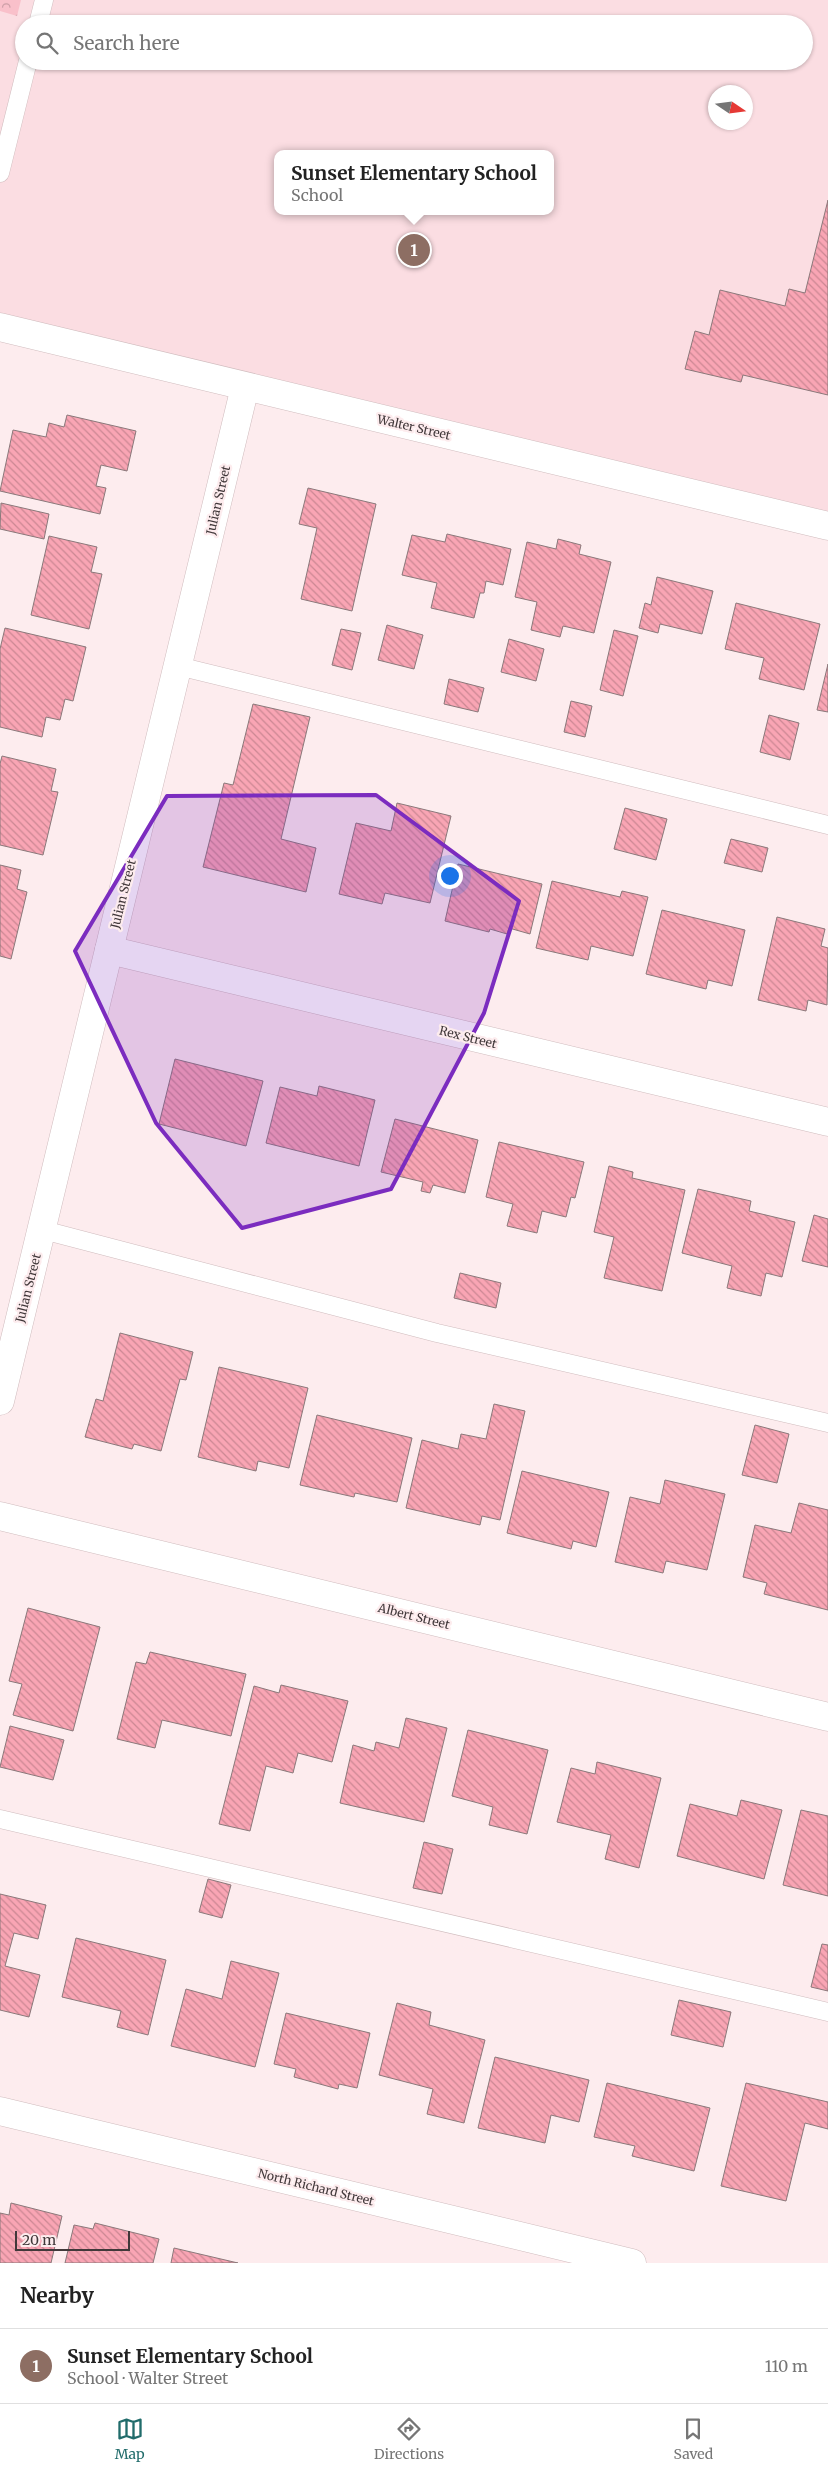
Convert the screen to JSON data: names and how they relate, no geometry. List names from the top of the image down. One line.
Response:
{"streets":{"street":["Walter Street","Julian Street","Rex Street","Albert Street","North Richard Street"]},"crossings":[["Walter Street","Julian Street"],["Julian Street","Rex Street"]],"scale_bar":"20 m","north":"right","page":{"search":"Search here","popup":["Sunset Elementary School","School"],"pins":"1","scale":"20 m","heading":"Nearby","list":[{"mark":"1","name":"Sunset Elementary School","note":"School · Walter Street","value":"110 m"}],"nav":["Map","Directions","Saved"]}}
